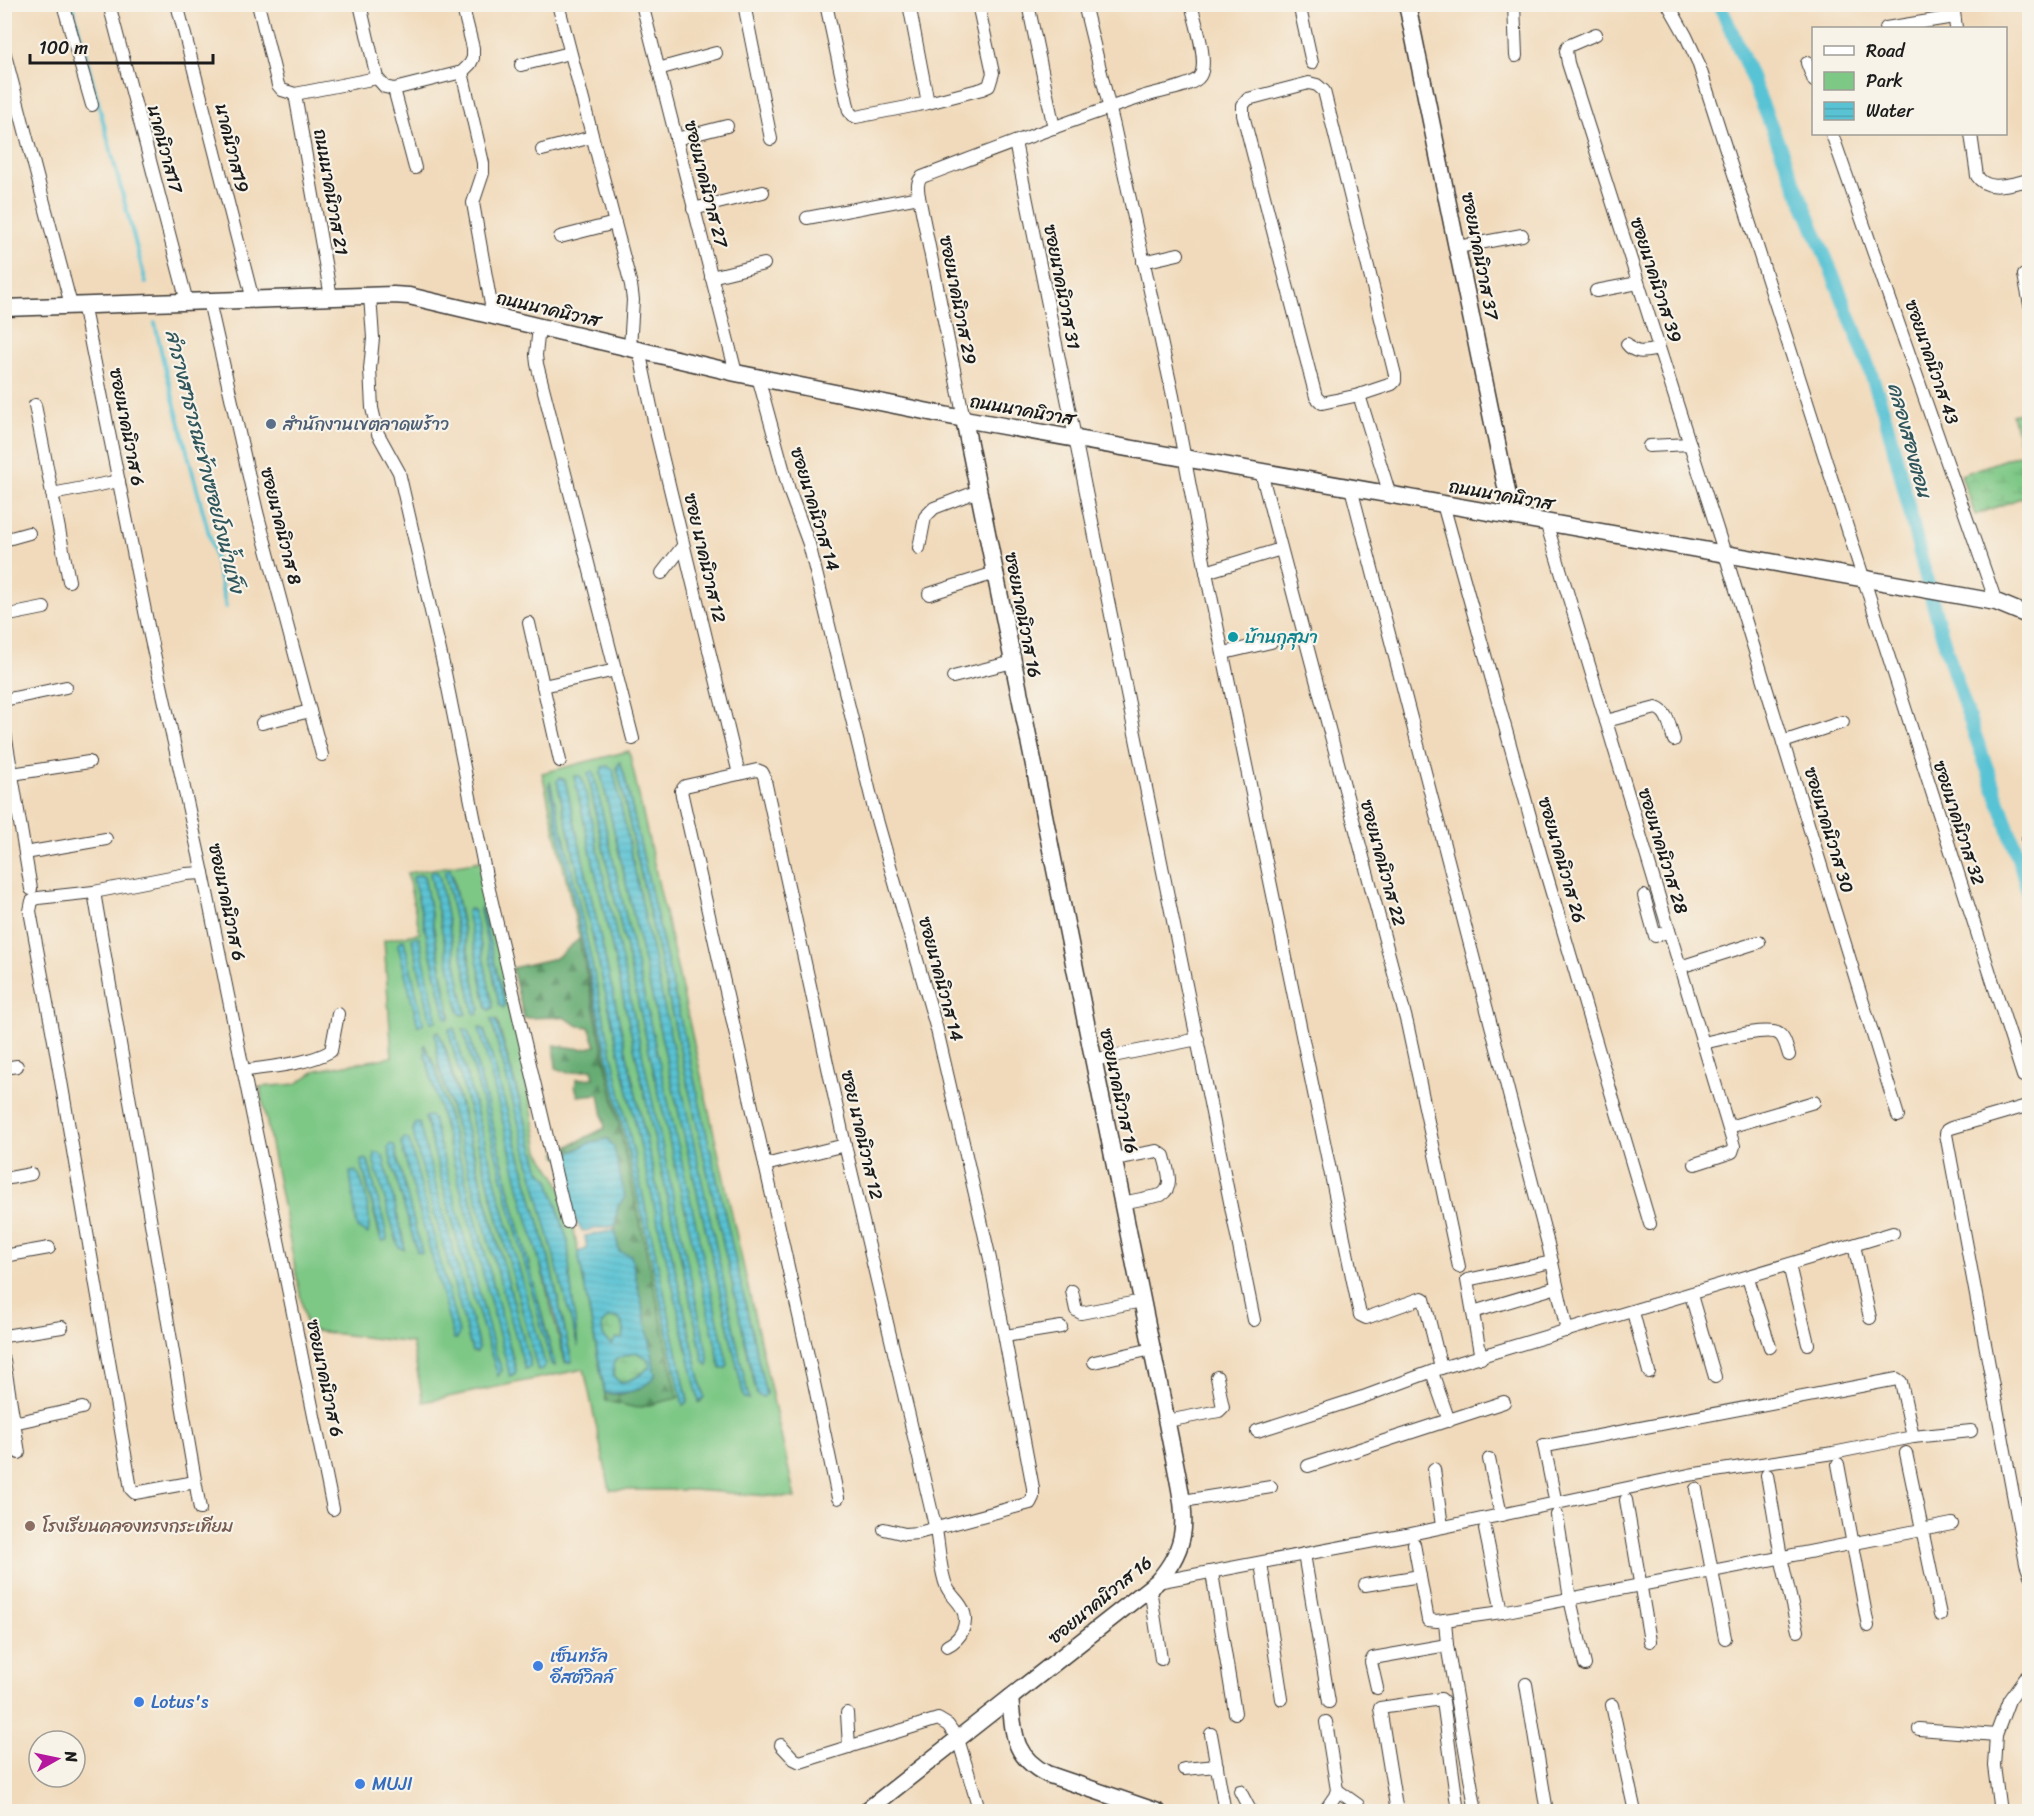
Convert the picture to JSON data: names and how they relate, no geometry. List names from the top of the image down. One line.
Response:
{"streets":{"street":["นาคนิวาส19","นาคนิวาส17","ซอยนาคนิวาส 27","ถนนนาคนิวาส 21","ซอยนาคนิวาส 37","ซอยนาคนิวาส 39","ซอยนาคนิวาส 31","ซอยนาคนิวาส 29","ถนนนาคนิวาส","ซอยนาคนิวาส 43","ซอยนาคนิวาส 6","ซอยนาคนิวาส 14","ซอยนาคนิวาส 8","ซอย นาคนิวาส 12","ซอยนาคนิวาส 16","ซอยนาคนิวาส 32","ซอยนาคนิวาส 30","ซอยนาคนิวาส 28","ซอยนาคนิวาส 26","ซอยนาคนิวาส 22"]},"crossings":[["นาคนิวาส19","ถนนนาคนิวาส"],["นาคนิวาส17","ถนนนาคนิวาส"],["ซอยนาคนิวาส 27","ถนนนาคนิวาส"],["ถนนนาคนิวาส 21","ถนนนาคนิวาส"],["ซอยนาคนิวาส 37","ถนนนาคนิวาส"],["ซอยนาคนิวาส 39","ถนนนาคนิวาส"],["ซอยนาคนิวาส 39","ซอยนาคนิวาส 30"],["ซอยนาคนิวาส 31","ถนนนาคนิวาส"],["ซอยนาคนิวาส 29","ถนนนาคนิวาส"],["ซอยนาคนิวาส 29","ซอยนาคนิวาส 16"],["ถนนนาคนิวาส","ซอยนาคนิวาส 43"],["ถนนนาคนิวาส","ซอยนาคนิวาส 6"],["ถนนนาคนิวาส","ซอยนาคนิวาส 14"],["ถนนนาคนิวาส","ซอยนาคนิวาส 8"],["ถนนนาคนิวาส","ซอย นาคนิวาส 12"],["ถนนนาคนิวาส","ซอยนาคนิวาส 16"],["ถนนนาคนิวาส","ซอยนาคนิวาส 32"],["ถนนนาคนิวาส","ซอยนาคนิวาส 30"],["ถนนนาคนิวาส","ซอยนาคนิวาส 28"],["ถนนนาคนิวาส","ซอยนาคนิวาส 26"],["ถนนนาคนิวาส","ซอยนาคนิวาส 22"],["ซอยนาคนิวาส 14","ซอย นาคนิวาส 12"]],"water":["คลองสองตอน","ลำรางสาธารณะข้างซอยโรงน้ำแข็ง"],"places":["สำนักงานเขตลาดพร้าว","บ้านกุสุมา","โรงเรียนคลองทรงกระเทียม","เซ็นทรัล อีสต์วิลล์","Lotus's","MUJI"],"legend":["Road","Park","Water"],"scale_bar":"100 m","north":"right"}
